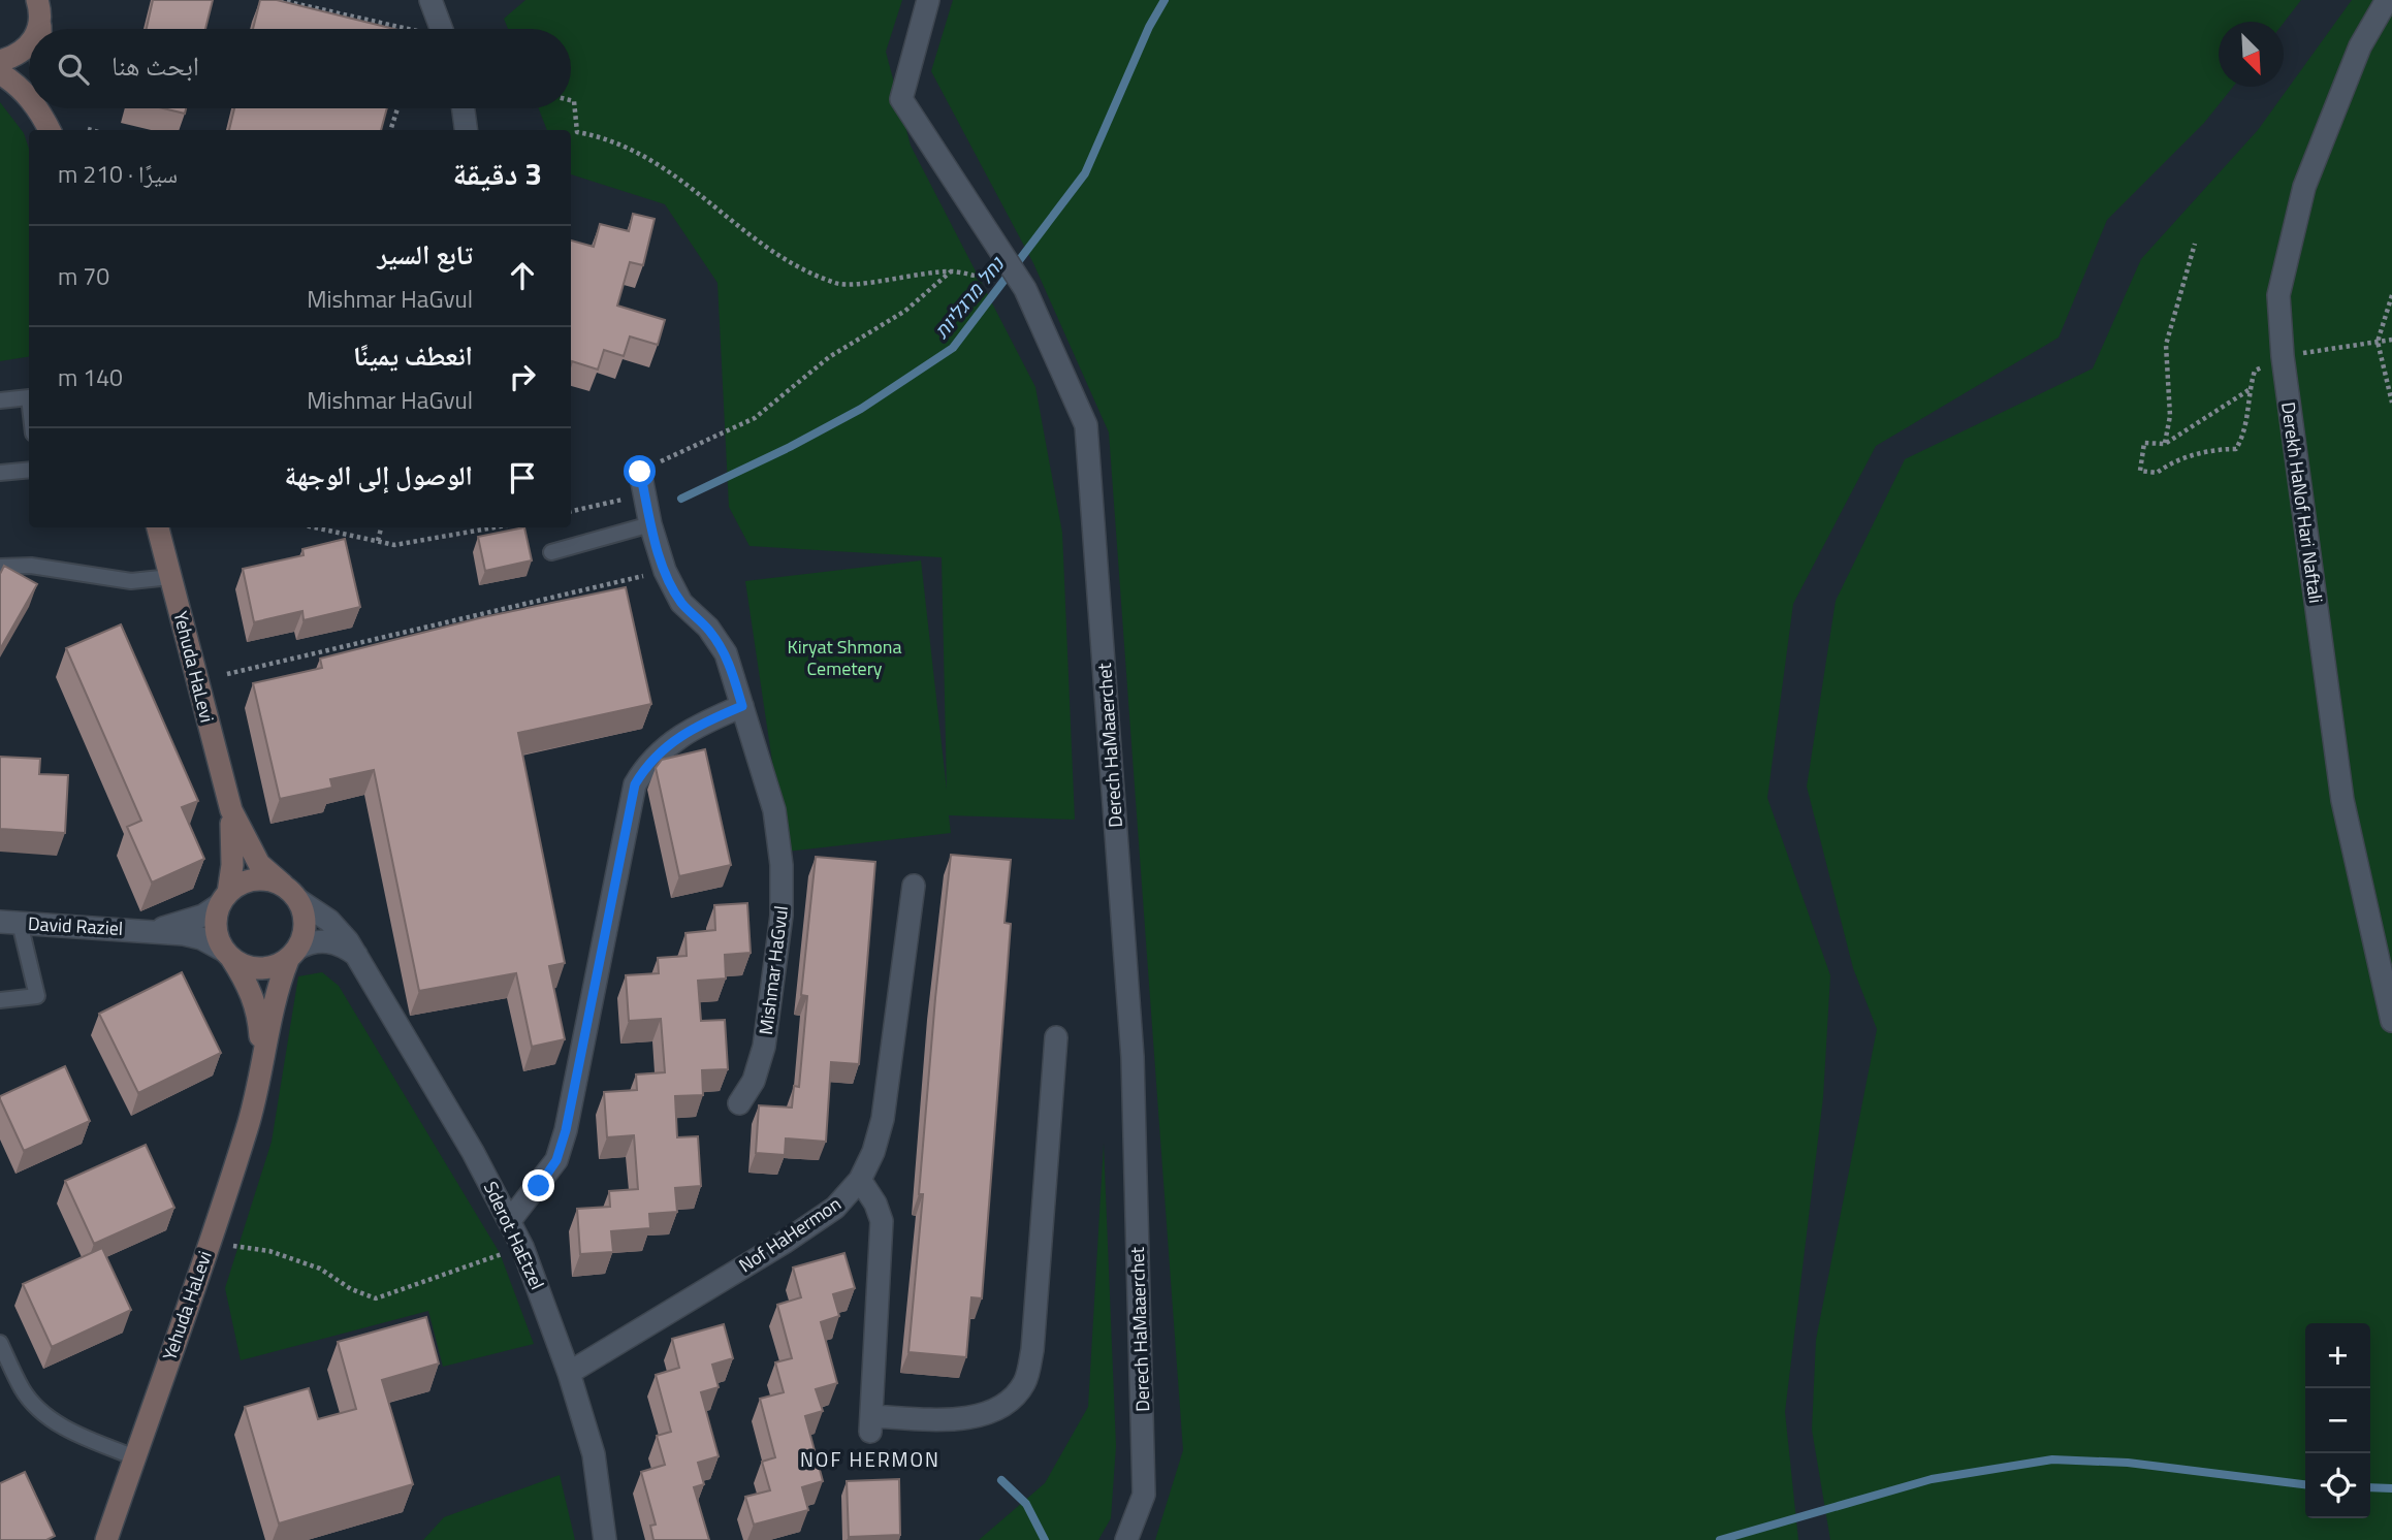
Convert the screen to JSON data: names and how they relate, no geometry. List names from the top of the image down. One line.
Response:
{"streets":{"street":["Derekh HaNof Hari Naftali","Yehuda HaLevi","Derech HaMaaerchet","David Raziel","Mishmar HaGvul","Nof HaHermon","Sderot HaEtzel"]},"crossings":[["Yehuda HaLevi","David Raziel"],["Yehuda HaLevi","Sderot HaEtzel"],["David Raziel","Sderot HaEtzel"],["Nof HaHermon","Sderot HaEtzel"]],"districts":["NOF HERMON"],"water":["נחל מרגליות"],"parks":["Kiryat Shmona Cemetery"],"north":"bottom right","page":{"search":"ابحث هنا","heading":["3 دقيقة","سيرًا · 210 m"],"list":[["تابع السير","Mishmar HaGvul","70 m"],["انعطف يمينًا","Mishmar HaGvul","140 m"],"الوصول إلى الوجهة"],"map_buttons":["+","−"]}}
